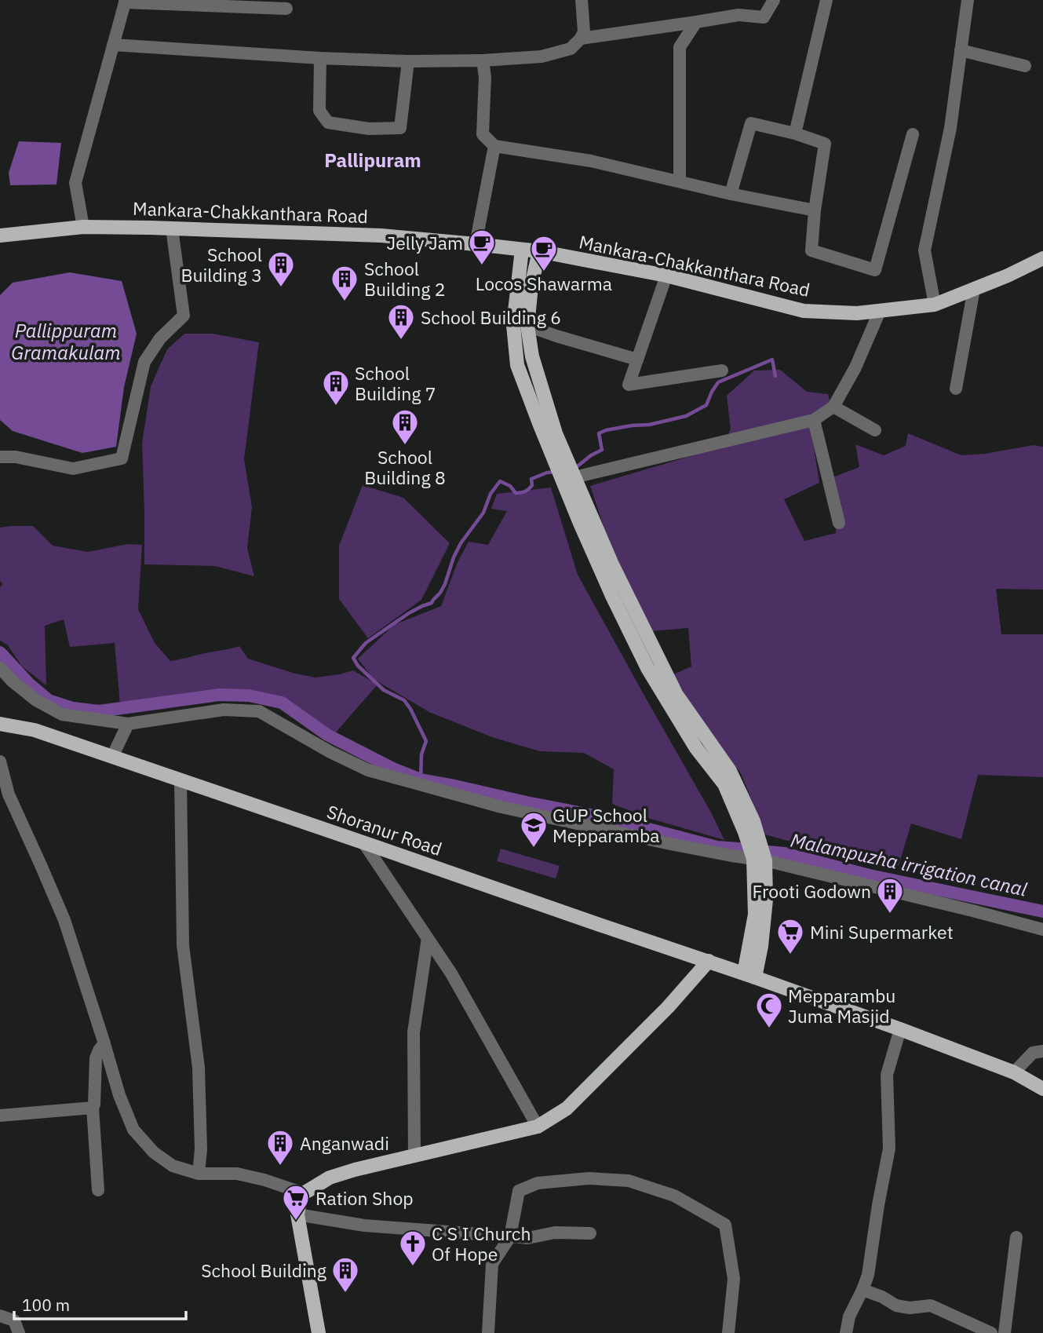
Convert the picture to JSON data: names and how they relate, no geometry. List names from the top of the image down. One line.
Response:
{"streets":{"main road":["Mankara-Chakkanthara Road","Shoranur Road"]},"districts":["Pallipuram"],"water":["Pallippuram Gramakulam","Malampuzha irrigation canal"],"places":{"cafe":["Jelly Jam","Locos Shawarma"],"building":["School Building 3","School Building 2","School Building 6","School Building 7","School Building 8","Frooti Godown","Anganwadi","School Building"],"school or university":["GUP School Mepparamba"],"supermarket":["Mini Supermarket","Ration Shop"],"mosque":["Mepparambu Juma Masjid"],"church":["C S I Church Of Hope"]},"scale_bar":"100 m"}
